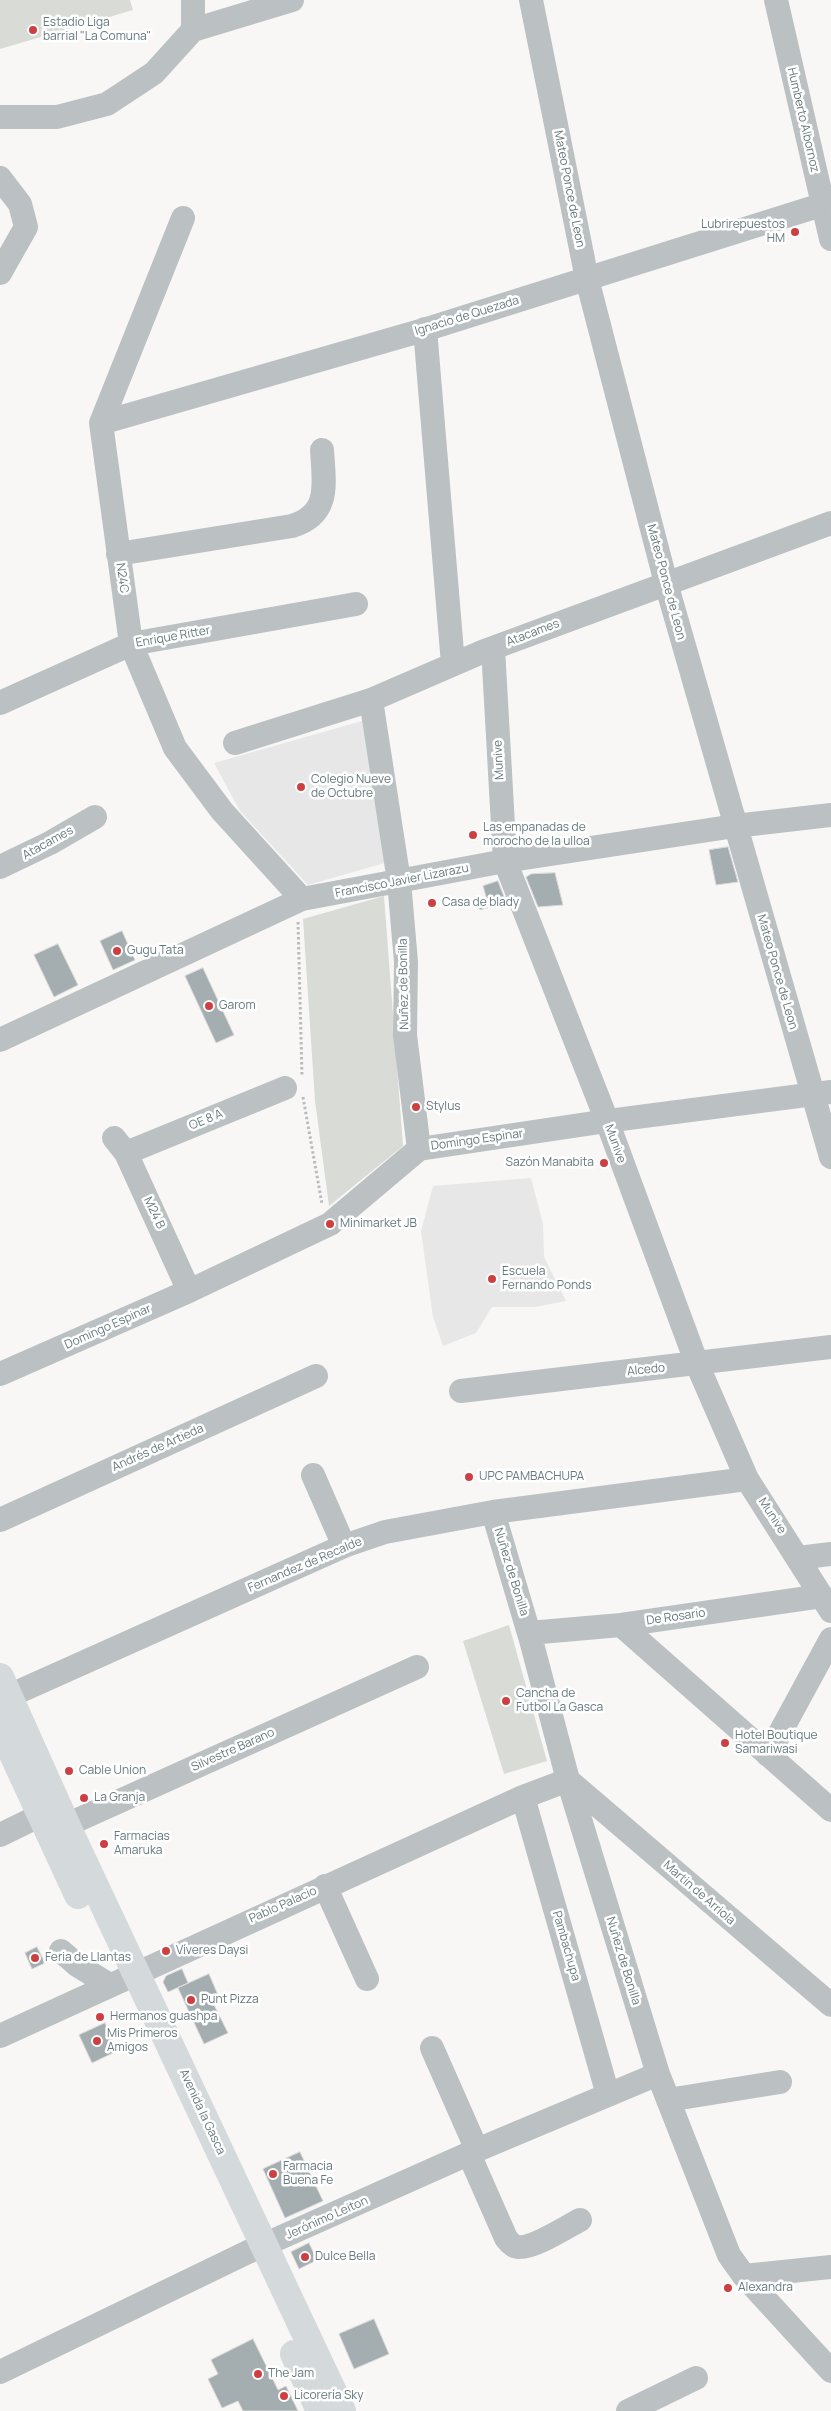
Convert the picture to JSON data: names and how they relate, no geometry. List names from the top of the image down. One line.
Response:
{"streets":{"main road":["Avenida la Gasca"],"street":["Humberto Albornoz","Mateo Ponce de Leon","Ignacio de Quezada","N24C","Atacames","Enrique Ritter","Munive","Francisco Javier Lizarazu","Nuñez de Bonilla","OE 8 A","Domingo Espinar","M24 B","Alcedo","Andrés de Artieda","Fernandez de Recalde","De Rosario","Silvestre Barano","Martin de Arriola","Pablo Palacio","Pambachupa","Jerónimo Leiton"]},"crossings":[["Humberto Albornoz","Ignacio de Quezada"],["Mateo Ponce de Leon","Ignacio de Quezada"],["Mateo Ponce de Leon","Atacames"],["Mateo Ponce de Leon","Francisco Javier Lizarazu"],["Mateo Ponce de Leon","Domingo Espinar"],["Ignacio de Quezada","N24C"],["N24C","Enrique Ritter"],["N24C","Francisco Javier Lizarazu"],["Atacames","Munive"],["Atacames","Nuñez de Bonilla"],["Munive","Francisco Javier Lizarazu"],["Munive","Domingo Espinar"],["Munive","Alcedo"],["Munive","Fernandez de Recalde"],["Munive","De Rosario"],["Francisco Javier Lizarazu","Nuñez de Bonilla"],["Nuñez de Bonilla","Domingo Espinar"],["Nuñez de Bonilla","Fernandez de Recalde"],["Nuñez de Bonilla","De Rosario"],["Nuñez de Bonilla","Martin de Arriola"],["Nuñez de Bonilla","Pablo Palacio"],["Nuñez de Bonilla","Jerónimo Leiton"],["OE 8 A","M24 B"],["Domingo Espinar","M24 B"],["Fernandez de Recalde","Avenida la Gasca"],["Silvestre Barano","Avenida la Gasca"],["Martin de Arriola","Pablo Palacio"],["Pablo Palacio","Pambachupa"],["Pablo Palacio","Avenida la Gasca"],["Pambachupa","Jerónimo Leiton"],["Avenida la Gasca","Jerónimo Leiton"]],"places":["Estadio Liga barrial \"La Comuna\"","Lubrirepuestos HM","Colegio Nueve de Octubre","Las empanadas de morocho de la ulloa","Casa de blady","Gugu Tata","Garom","Stylus","Sazón Manabita","Minimarket JB","Escuela Fernando Ponds","UPC PAMBACHUPA","Cancha de Futbol La Gasca","Hotel Boutique Samariwasi","Cable Union","La Granja","Farmacias Amaruka","Víveres Daysi","Feria de Llantas","Punt Pizza","Hermanos guashpa","Mis Primeros Amigos","Farmacia Buena Fe","Dulce Bella","Alexandra","The Jam","Licorería Sky"]}
